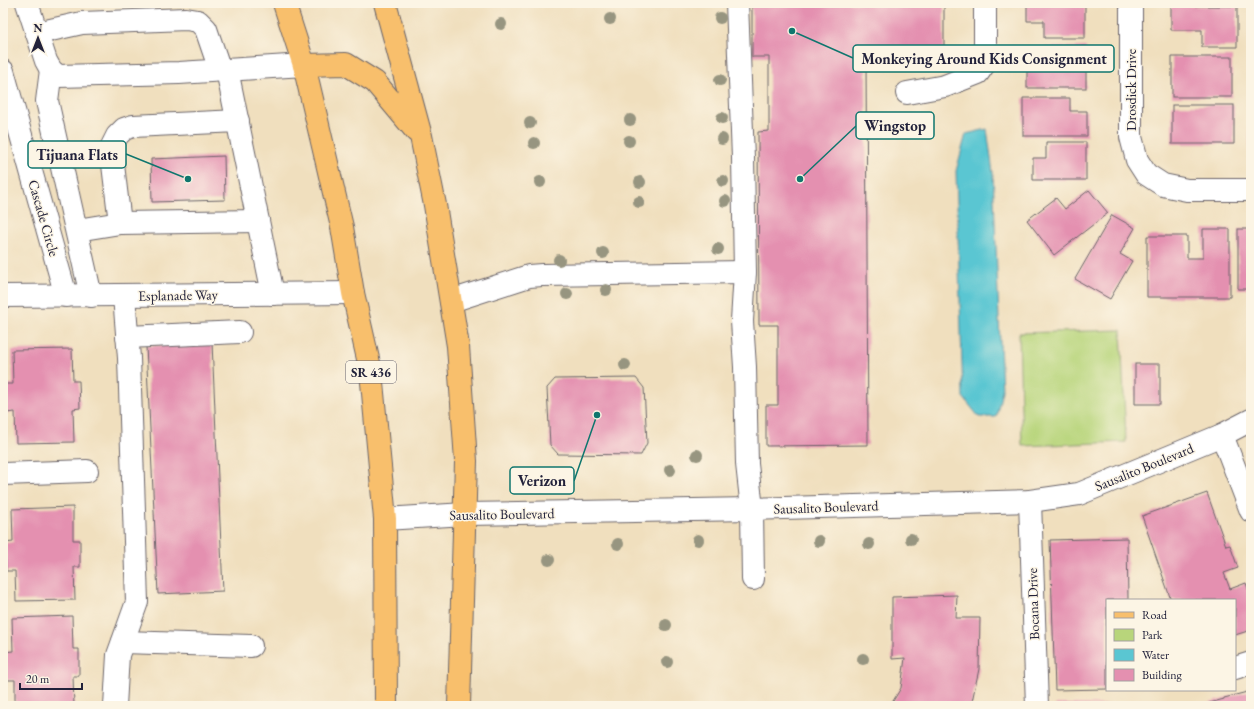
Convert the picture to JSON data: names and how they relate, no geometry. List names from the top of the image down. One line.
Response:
{"streets":{"main road":["SR 436"],"street":["Drosdick Drive","Cascade Circle","Esplanade Way","Sausalito Boulevard","Bocana Drive"]},"crossings":[["Cascade Circle","Esplanade Way"],["Esplanade Way","SR 436"],["SR 436","Sausalito Boulevard"],["Sausalito Boulevard","Bocana Drive"]],"places":["Monkeying Around Kids Consignment","Tijuana Flats","Wingstop","Verizon"],"legend":["Road","Park","Water","Building"],"scale_bar":"20 m","north":"top"}
